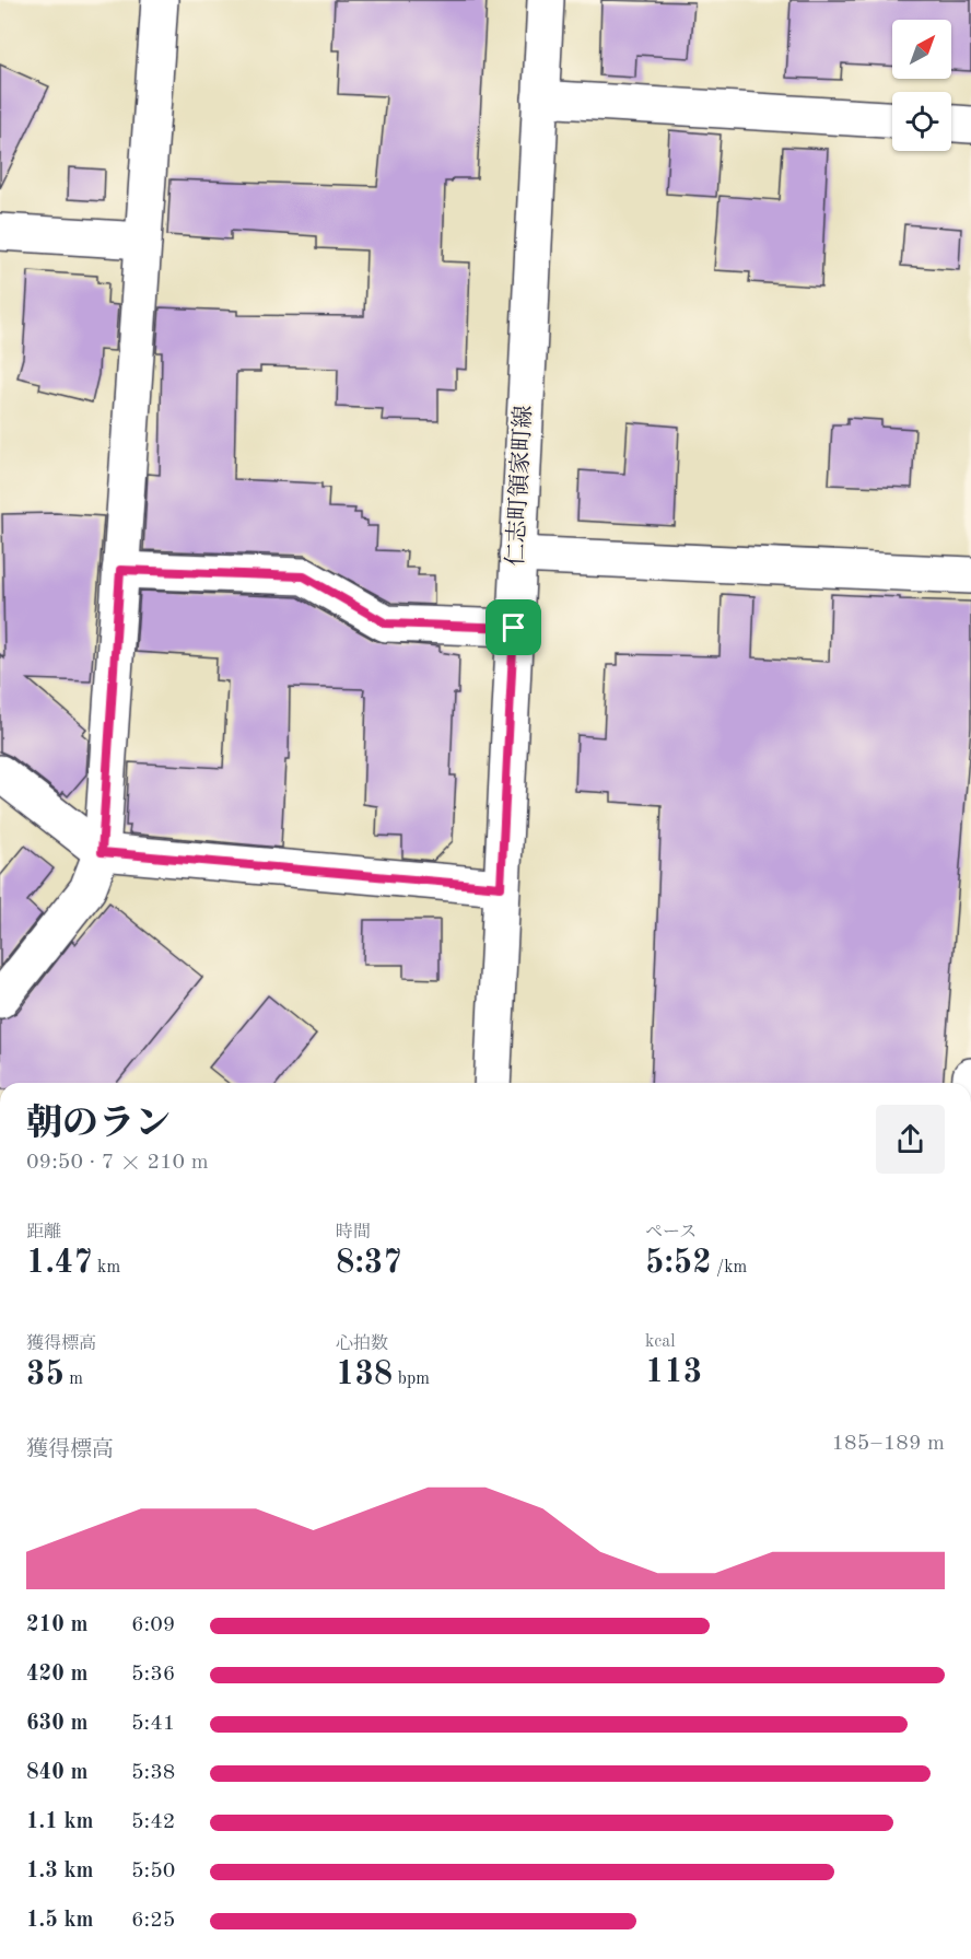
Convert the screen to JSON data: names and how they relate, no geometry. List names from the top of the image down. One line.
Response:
{"streets":{"street":["仁志町領家町線"]},"north":"top right","page":{"heading":["朝のラン","09:50 · 7 × 210 m"],"stats":[["距離","1.47 km"],["時間","8:37"],["ペース","5:52 /km"],["獲得標高","35 m"],["心拍数","138 bpm"],["kcal","113"]],"chart":["獲得標高","185–189 m"],"list":[{"name":"210 m","note":"6:09"},{"name":"420 m","note":"5:36"},{"name":"630 m","note":"5:41"},{"name":"840 m","note":"5:38"},{"name":"1.1 km","note":"5:42"},{"name":"1.3 km","note":"5:50"},{"name":"1.5 km","note":"6:25"}]}}
